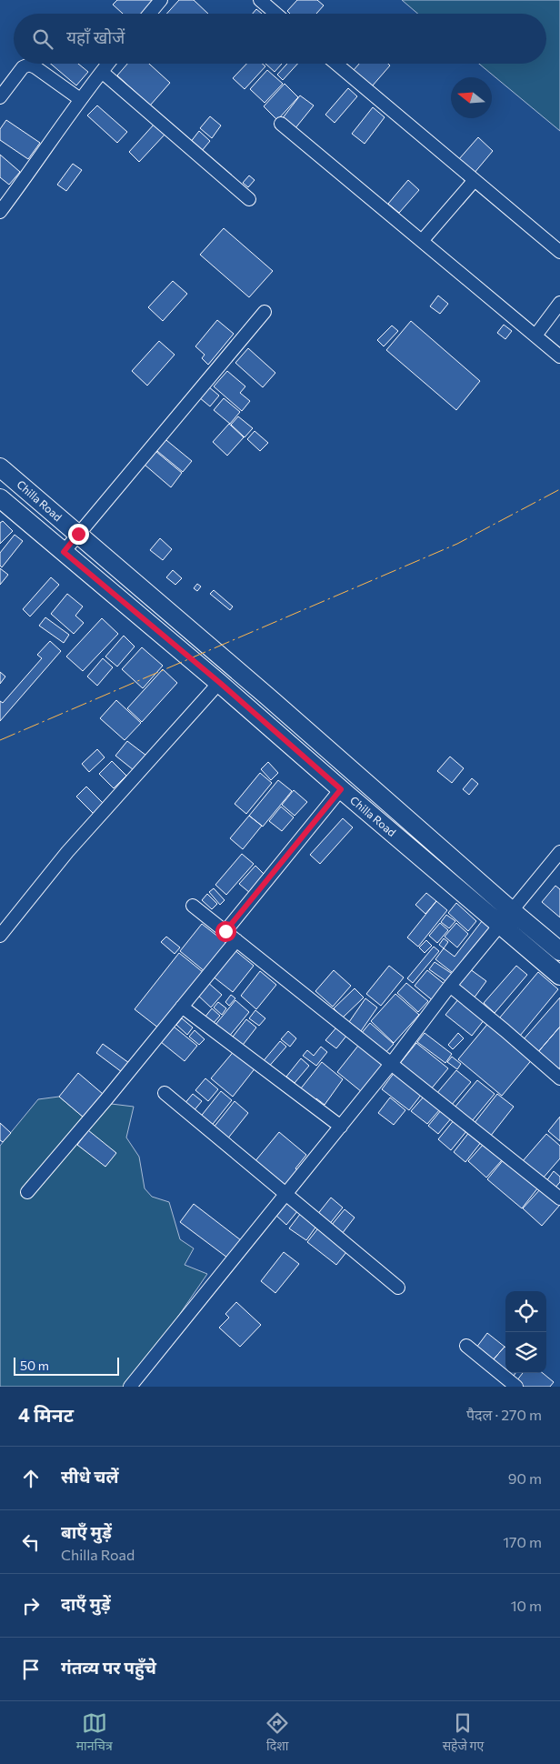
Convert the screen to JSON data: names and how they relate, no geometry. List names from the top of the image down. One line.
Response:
{"streets":{"main road":["Chilla Road"]},"scale_bar":"50 m","north":"left","page":{"search":"यहाँ खोजें","scale":"50 m","heading":["4 मिनट","पैदल · 270 m"],"list":[["सीधे चलें","90 m"],["बाएँ मुड़ें","Chilla Road","170 m"],["दाएँ मुड़ें","10 m"],"गंतव्य पर पहुँचे"],"nav":["मानचित्र","दिशा","सहेजे गए"]}}
